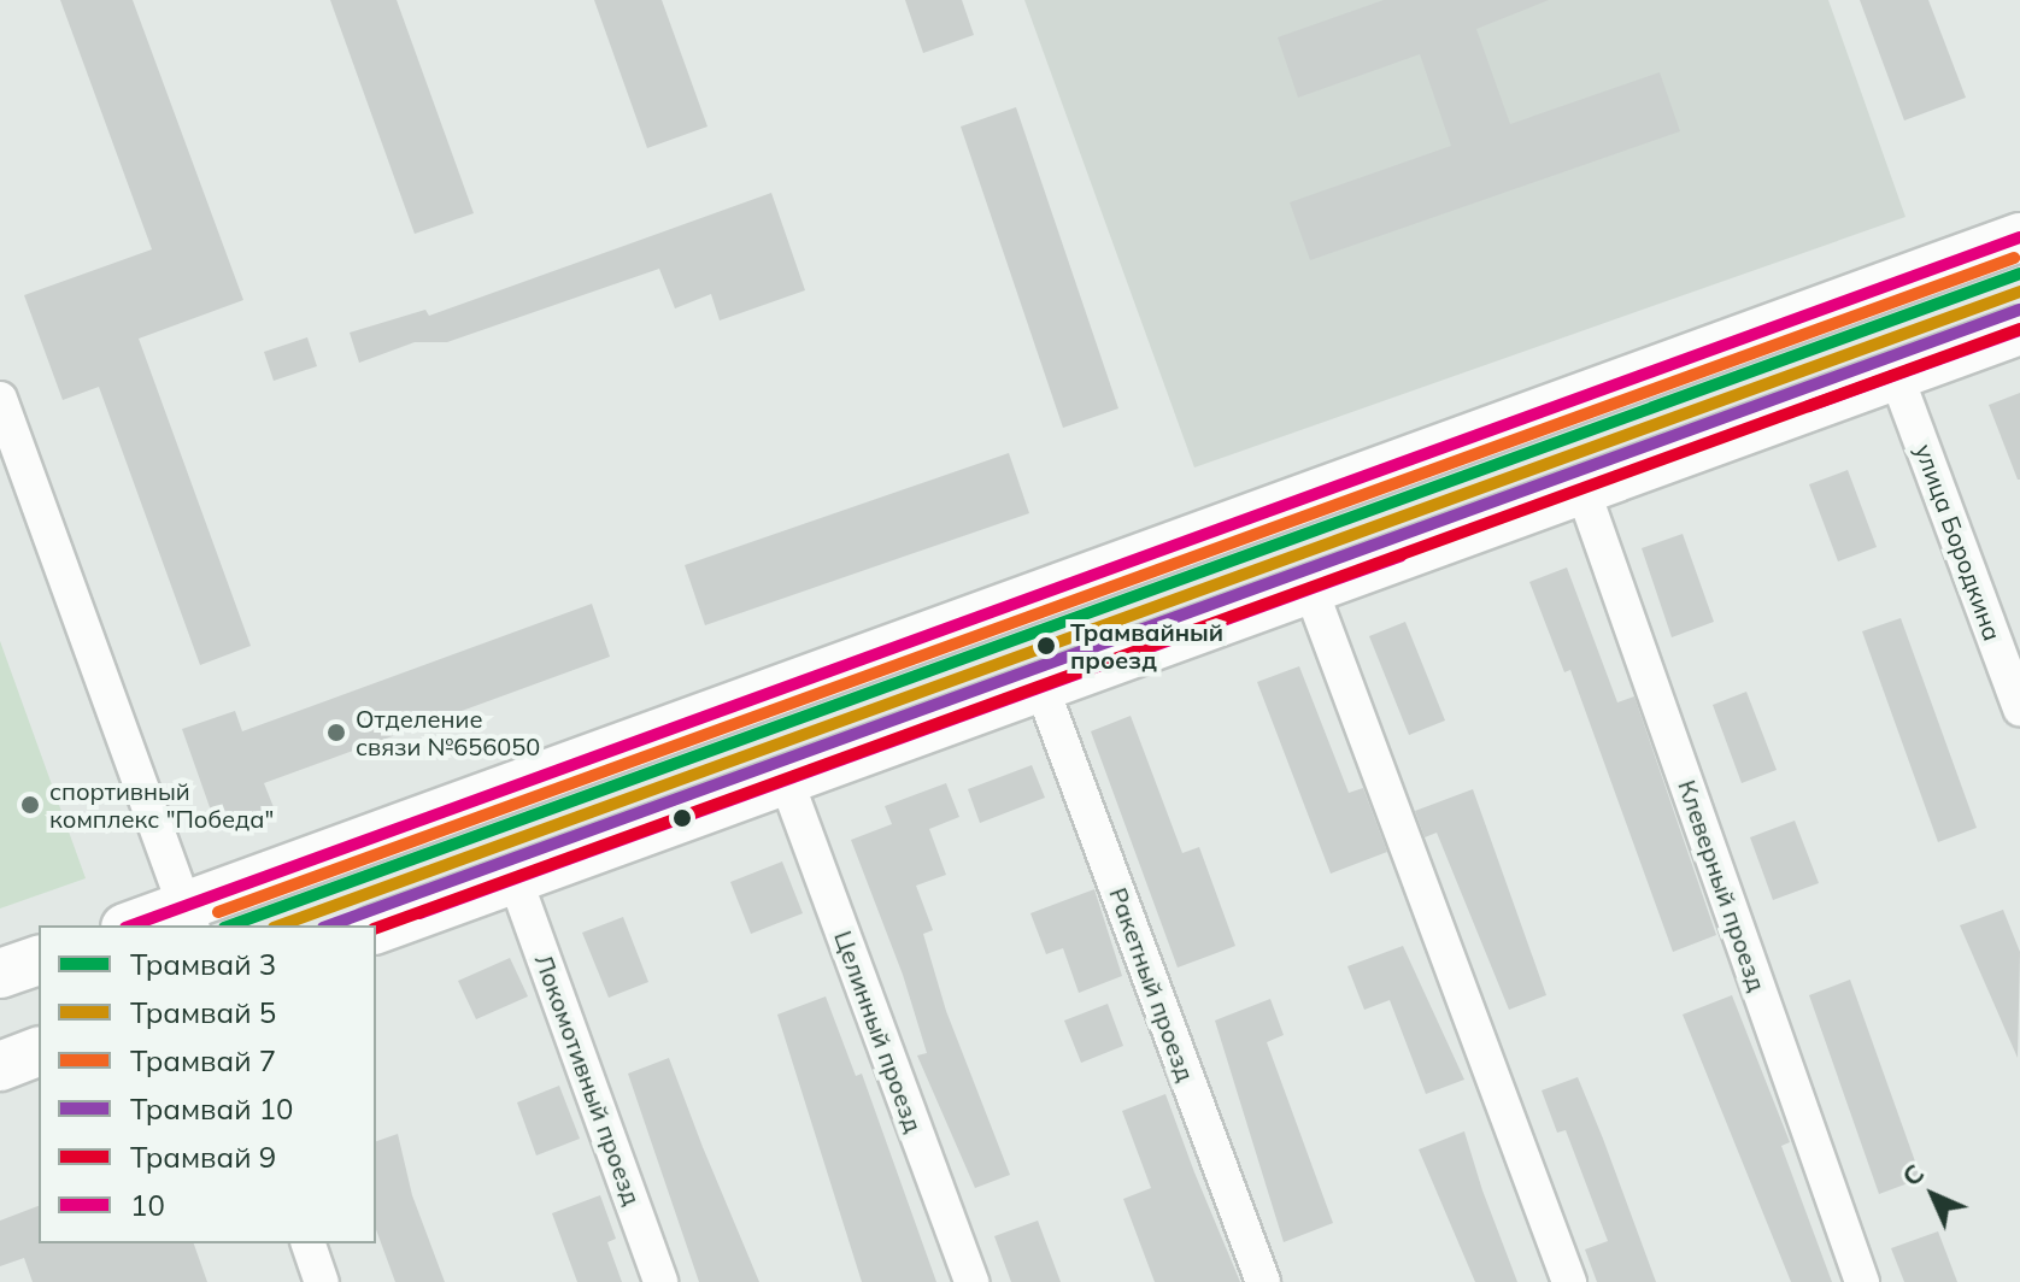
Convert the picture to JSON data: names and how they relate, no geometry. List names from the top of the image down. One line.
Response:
{"streets":{"street":["улица Бородкина","Клеверный проезд","Ракетный проезд","Целинный проезд","Локомотивный проезд"]},"places":["Трамвайный проезд","Отделение связи №656050","спортивный комплекс \"Победа\""],"lines":["transit line 10","tram line 7","tram line 3","tram line 5","tram line 10","tram line 9"],"legend":["Трамвай 3","Трамвай 5","Трамвай 7","Трамвай 10","Трамвай 9","10"],"north":"top left"}
